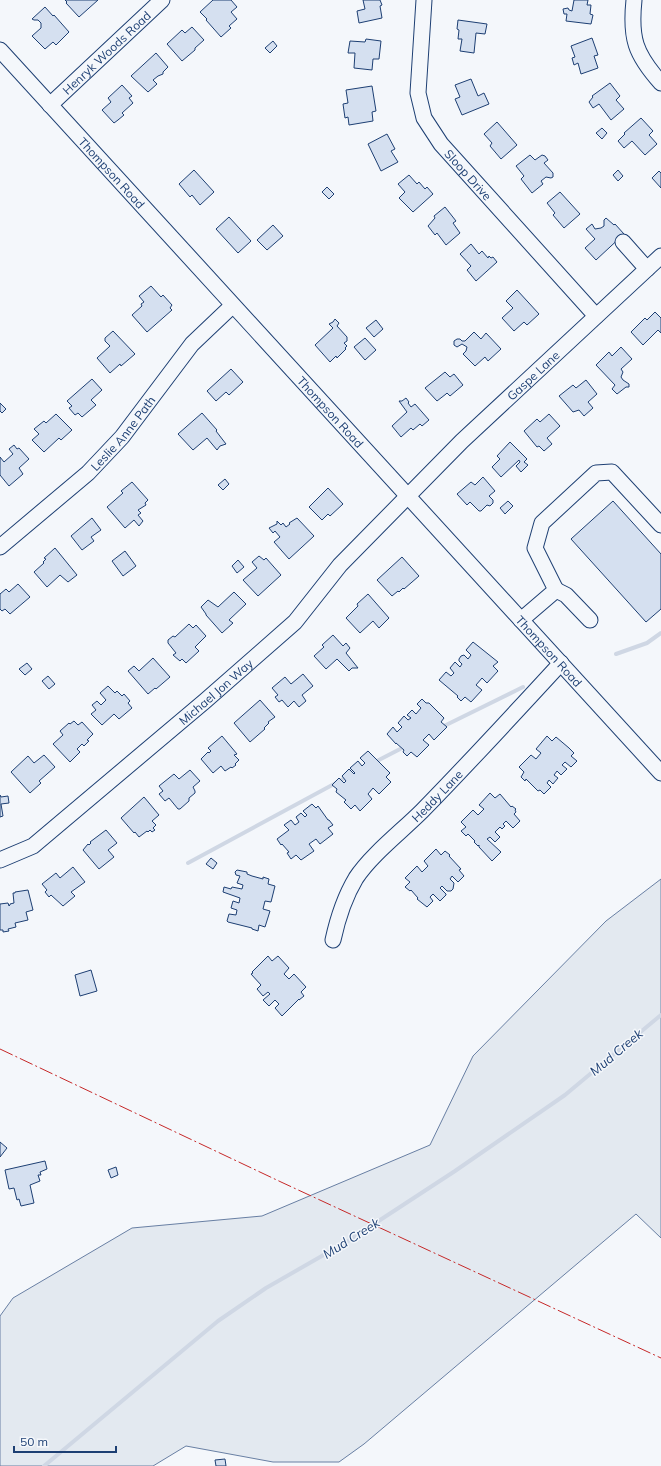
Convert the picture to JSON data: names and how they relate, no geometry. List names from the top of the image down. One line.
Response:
{"streets":{"street":["Henryk Woods Road","Thompson Road","Sloop Drive","Gaspe Lane","Leslie Anne Path","Michael Jon Way","Heddy Lane"]},"crossings":[["Henryk Woods Road","Thompson Road"],["Thompson Road","Gaspe Lane"],["Thompson Road","Leslie Anne Path"],["Thompson Road","Michael Jon Way"],["Thompson Road","Heddy Lane"],["Sloop Drive","Gaspe Lane"],["Gaspe Lane","Michael Jon Way"]],"water":["Mud Creek"],"scale_bar":"50 m"}
